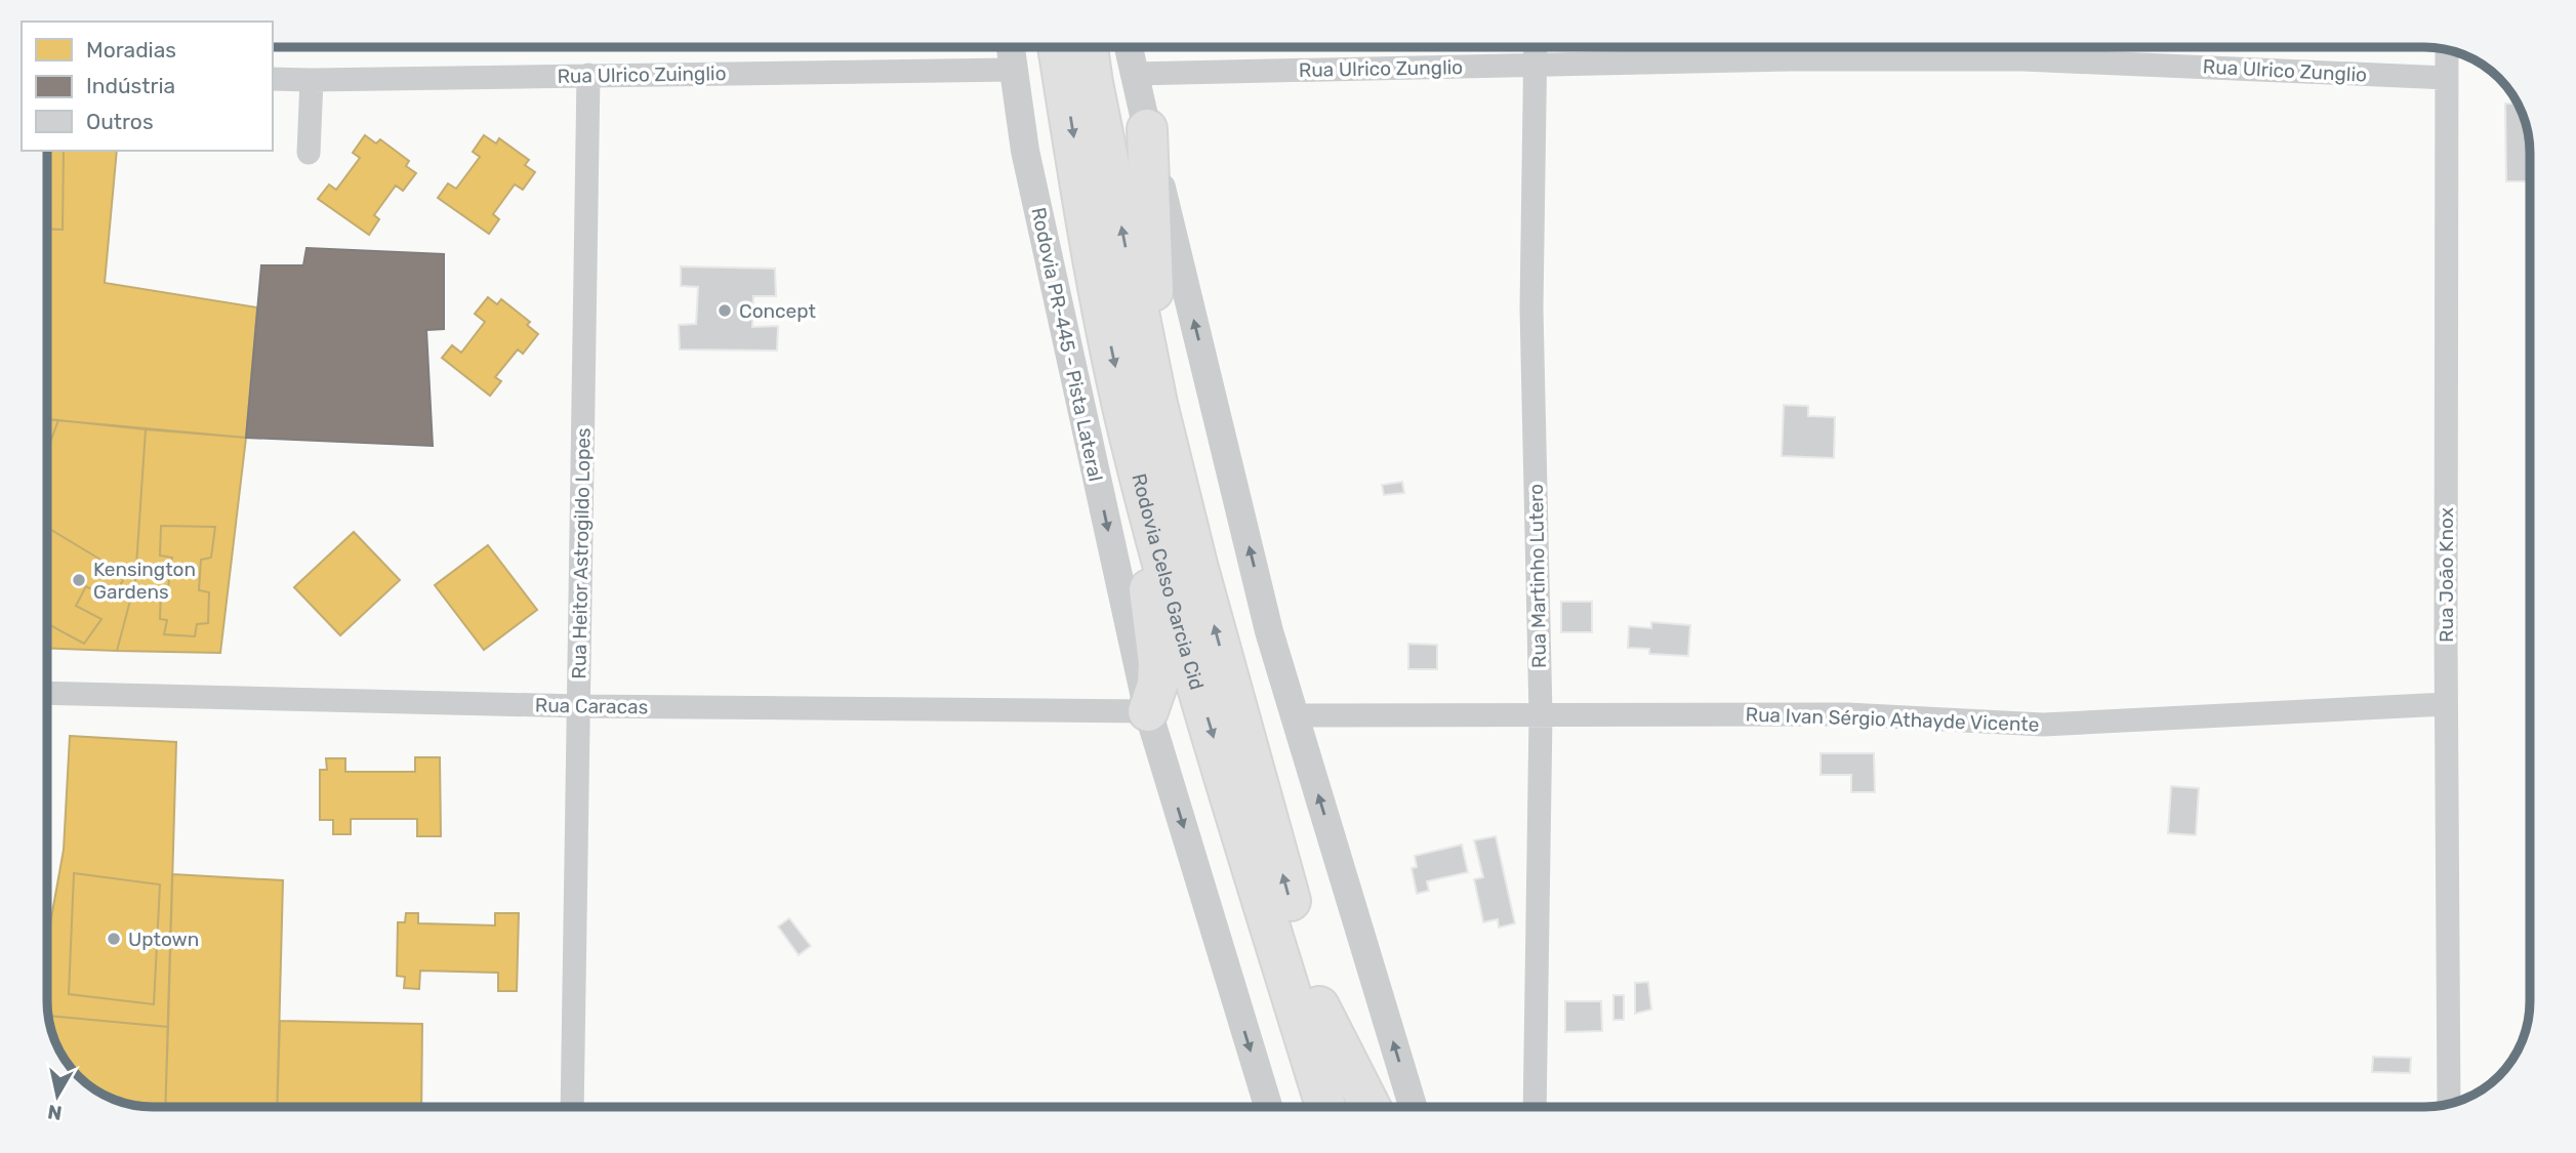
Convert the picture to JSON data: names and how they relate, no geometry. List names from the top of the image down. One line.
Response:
{"streets":{"highway":["Rodovia Celso Garcia Cid"],"street":["Rua Ulrico Zunglio","Rua Ulrico Zuinglio","Rodovia PR-445 - Pista Lateral","Rua Heitor Astrogildo Lopes","Rua João Knox","Rua Martinho Lutero","Rua Caracas","Rua Ivan Sérgio Athayde Vicente"]},"crossings":[["Rua Ulrico Zunglio","Rua João Knox"],["Rua Ulrico Zunglio","Rua Martinho Lutero"],["Rua Ulrico Zuinglio","Rodovia PR-445 - Pista Lateral"],["Rua Ulrico Zuinglio","Rua Heitor Astrogildo Lopes"],["Rodovia PR-445 - Pista Lateral","Rua Caracas"],["Rua Heitor Astrogildo Lopes","Rua Caracas"],["Rua João Knox","Rua Ivan Sérgio Athayde Vicente"],["Rua Martinho Lutero","Rua Ivan Sérgio Athayde Vicente"]],"places":["Concept","Kensington Gardens","Uptown"],"legend":["Moradias","Indústria","Outros"],"north":"bottom"}
